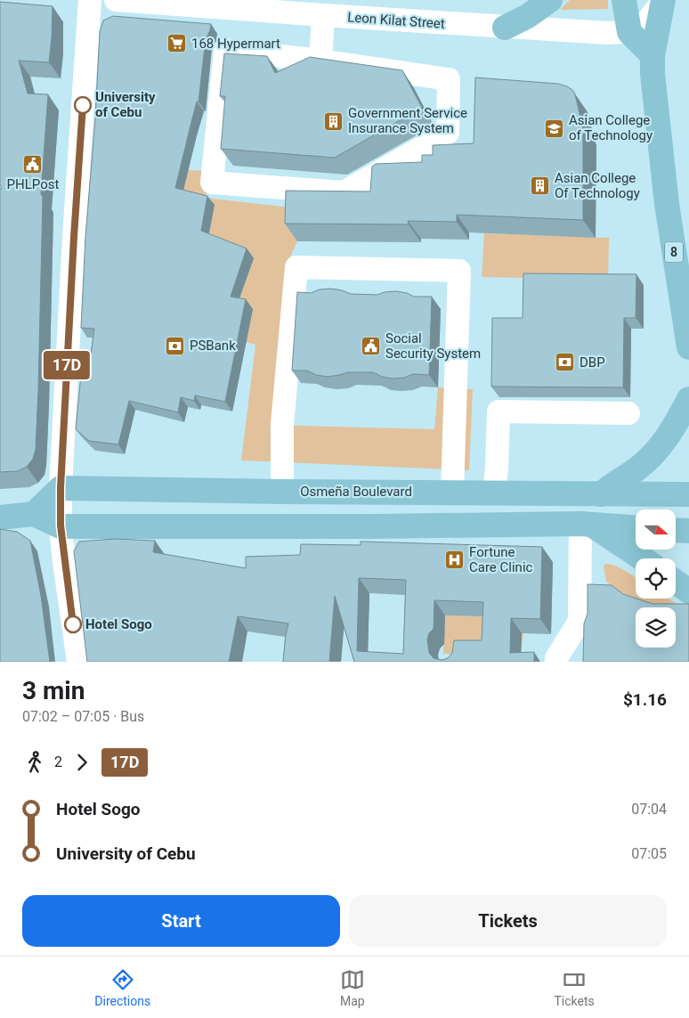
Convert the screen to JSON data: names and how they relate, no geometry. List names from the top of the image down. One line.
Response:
{"streets":{"main road":["8","Osmeña Boulevard"],"street":["Leon Kilat Street"]},"places":{"supermarket":["168 Hypermart"],"other":["University of Cebu","Hotel Sogo"],"building":["Government Service Insurance System","Asian College Of Technology"],"school or university":["Asian College of Technology"],"public building":["PHLPost","Social Security System"],"bank":["PSBank","DBP"],"hospital":["Fortune Care Clinic"]},"lines":["bus line 17D"],"north":"right","page":{"on_map":"17D","heading":["3 min","07:02 – 07:05 · Bus","$1.16"],"legs":["2","17D"],"list":[{"name":"Hotel Sogo","value":"07:04"},{"name":"University of Cebu","value":"07:05"}],"buttons":["Start","Tickets"],"tabs":["Directions","Map","Tickets"]}}
